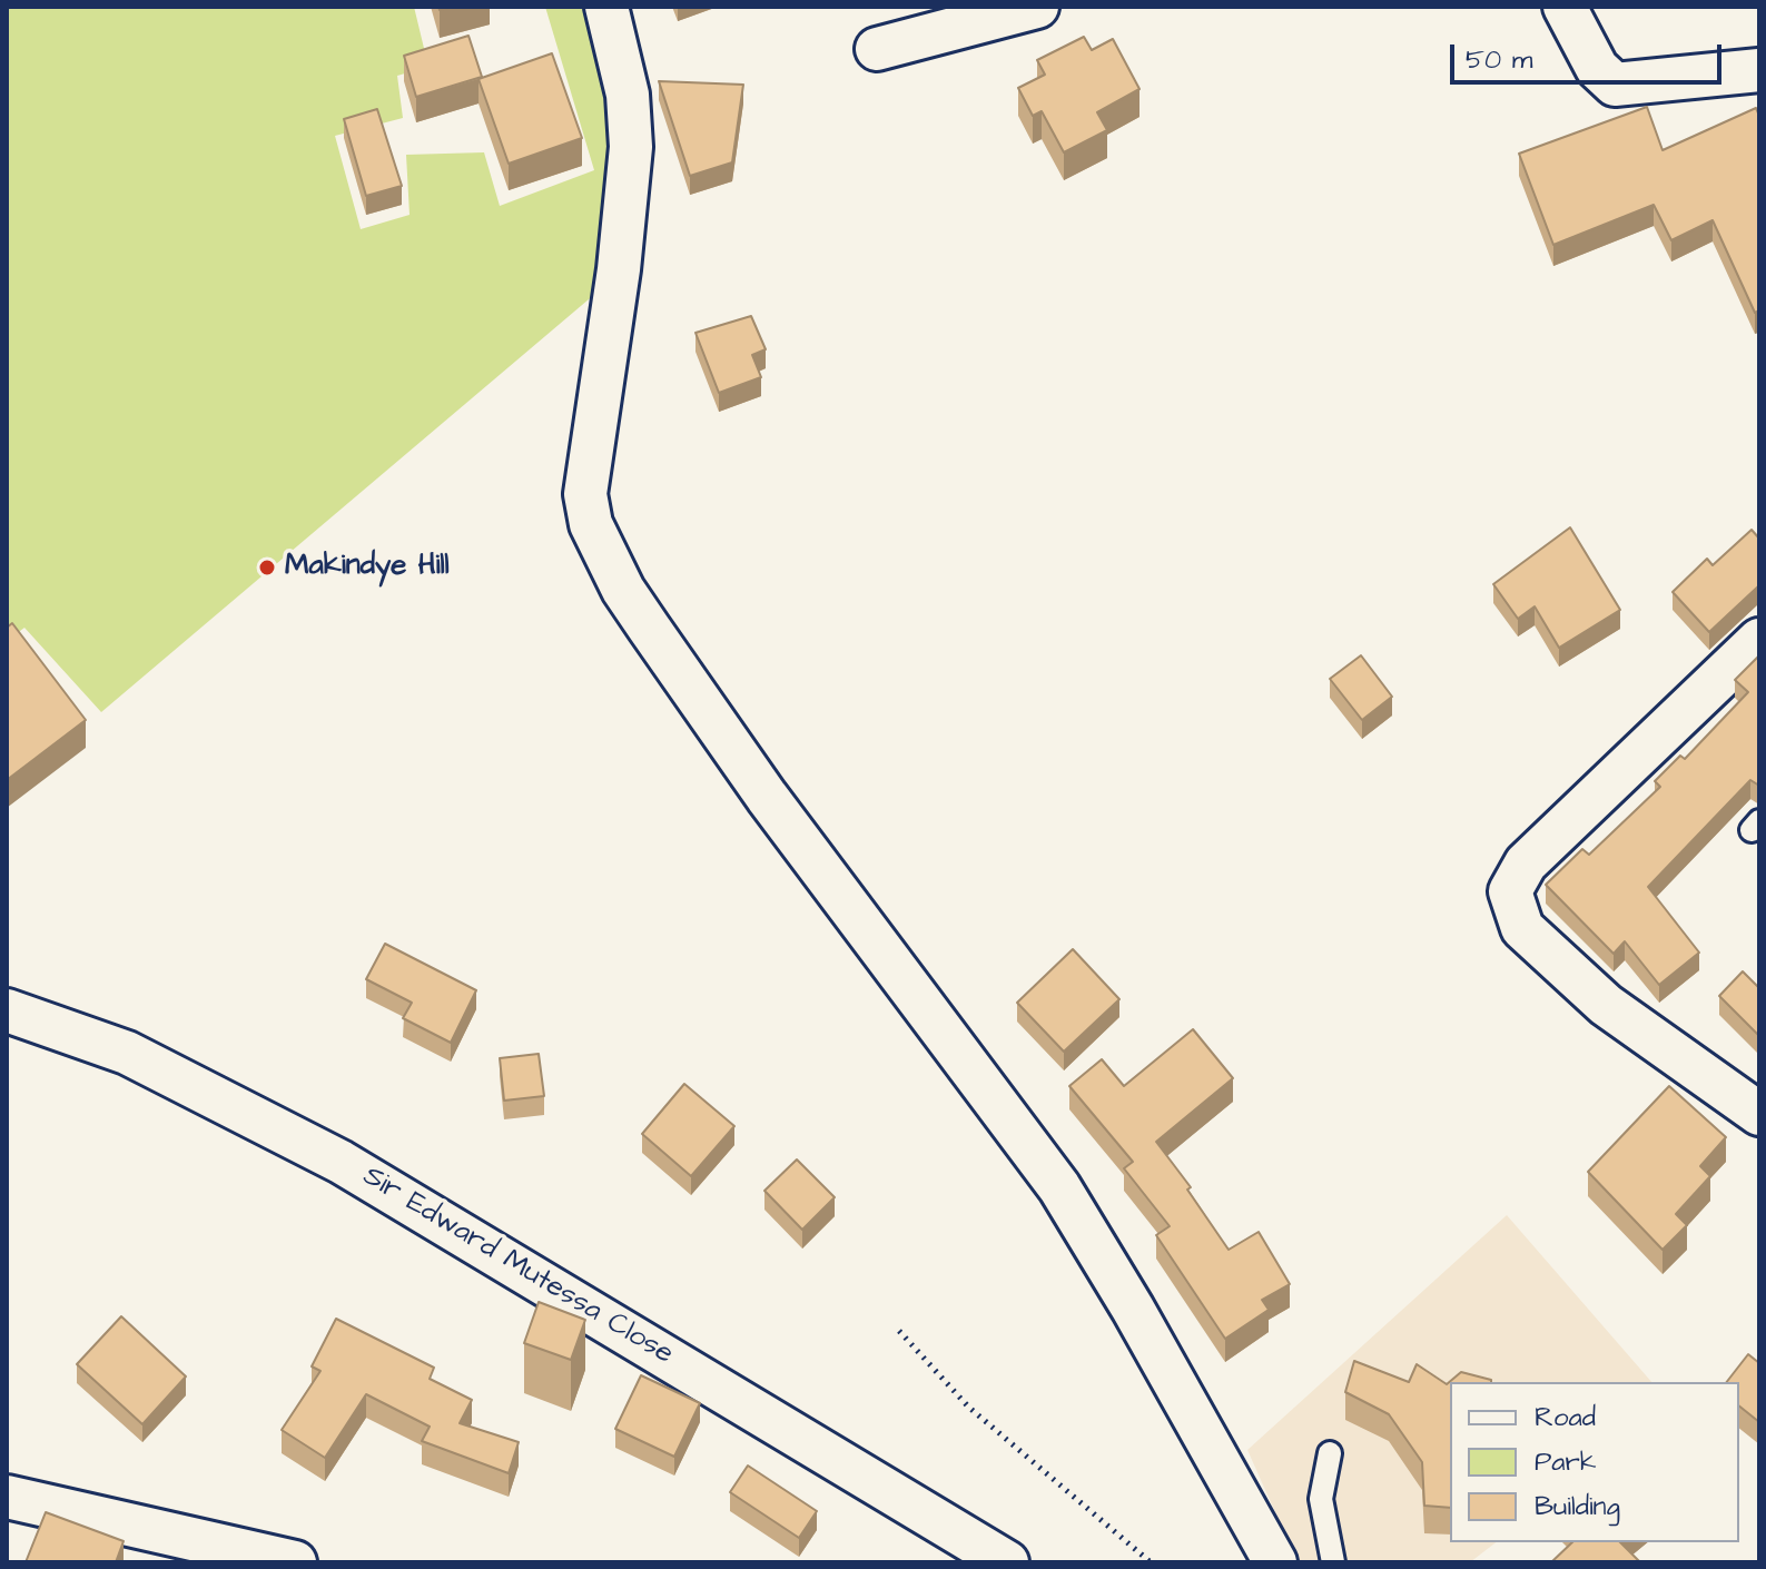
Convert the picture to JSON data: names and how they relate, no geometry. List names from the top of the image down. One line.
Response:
{"streets":{"street":["Sir Edward Mutessa Close"]},"places":["Makindye Hill"],"legend":["Road","Park","Building"],"scale_bar":"50 m"}
